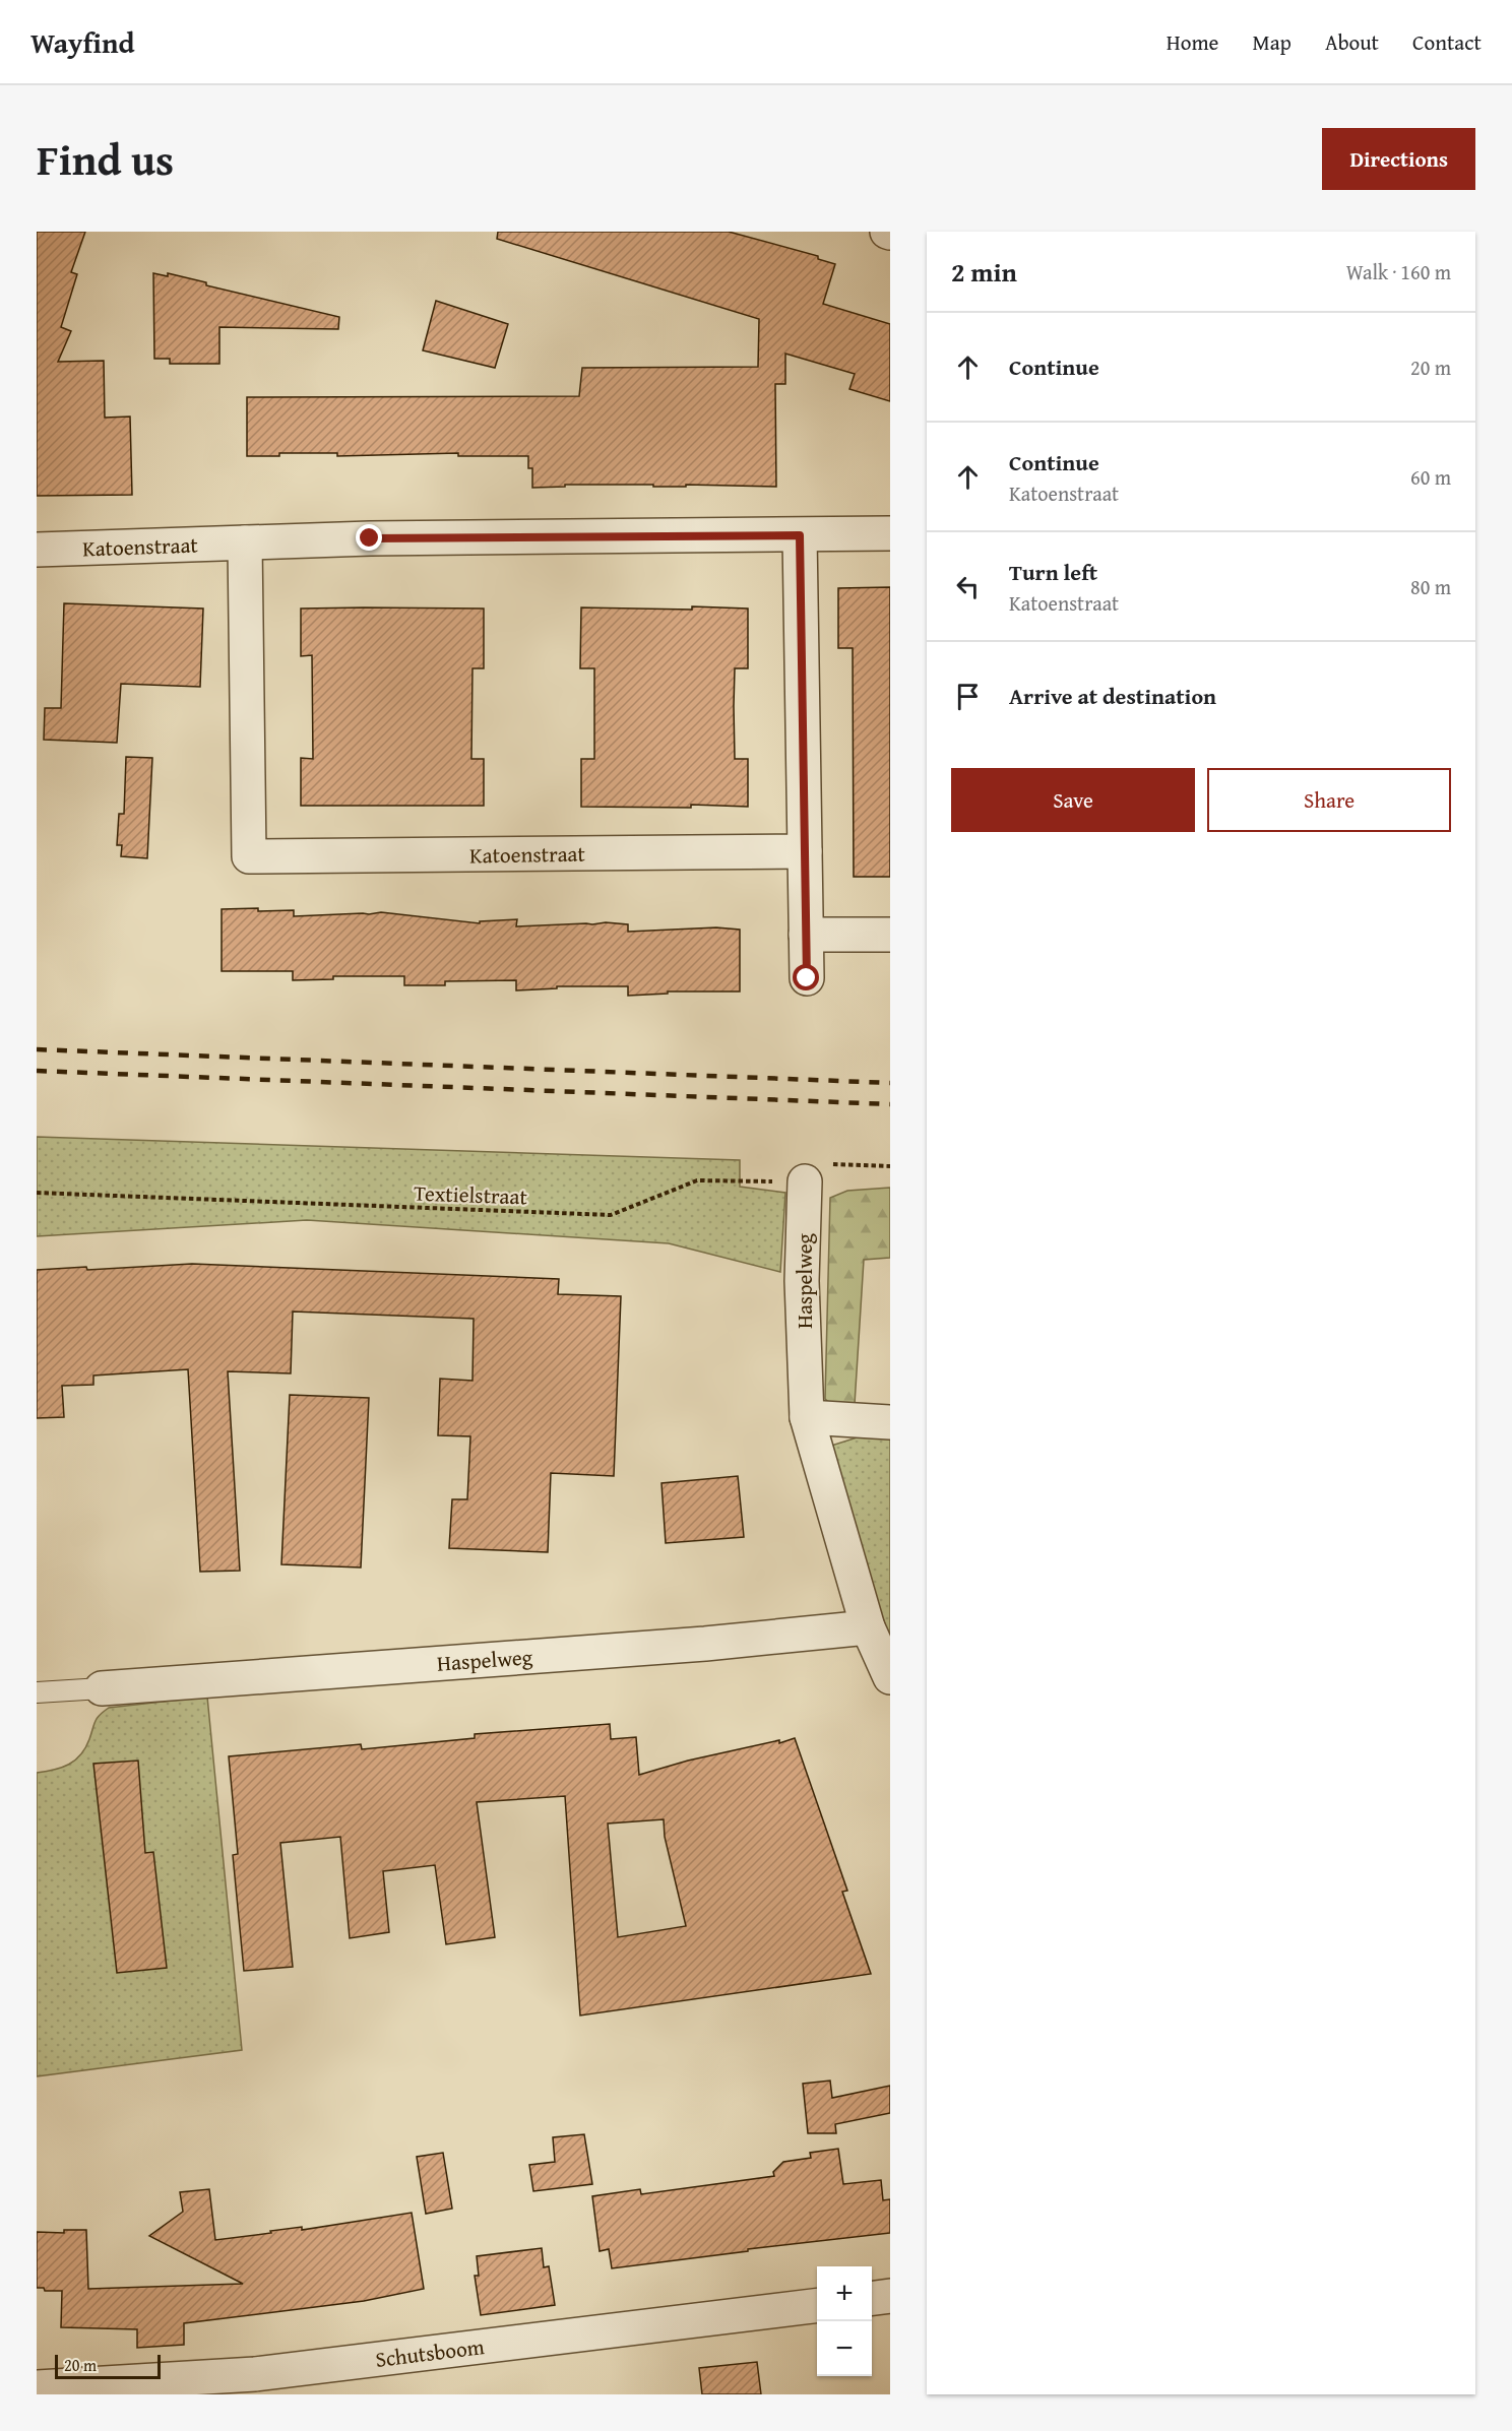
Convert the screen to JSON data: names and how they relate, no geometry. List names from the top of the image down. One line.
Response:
{"streets":{"street":["Katoenstraat","Haspelweg","Schutsboom"],"path":["Textielstraat"]},"crossings":[["Textielstraat","Haspelweg"]],"scale_bar":"20 m","page":{"header":"Wayfind","nav":["Home","Map","About","Contact"],"title":"Find us","buttons":["Directions",["Save","Share"]],"heading":["2 min","Walk · 160 m"],"list":[["Continue","20 m"],["Continue","Katoenstraat","60 m"],["Turn left","Katoenstraat","80 m"],"Arrive at destination"],"map_buttons":["+","−"],"scale":"20 m"}}
